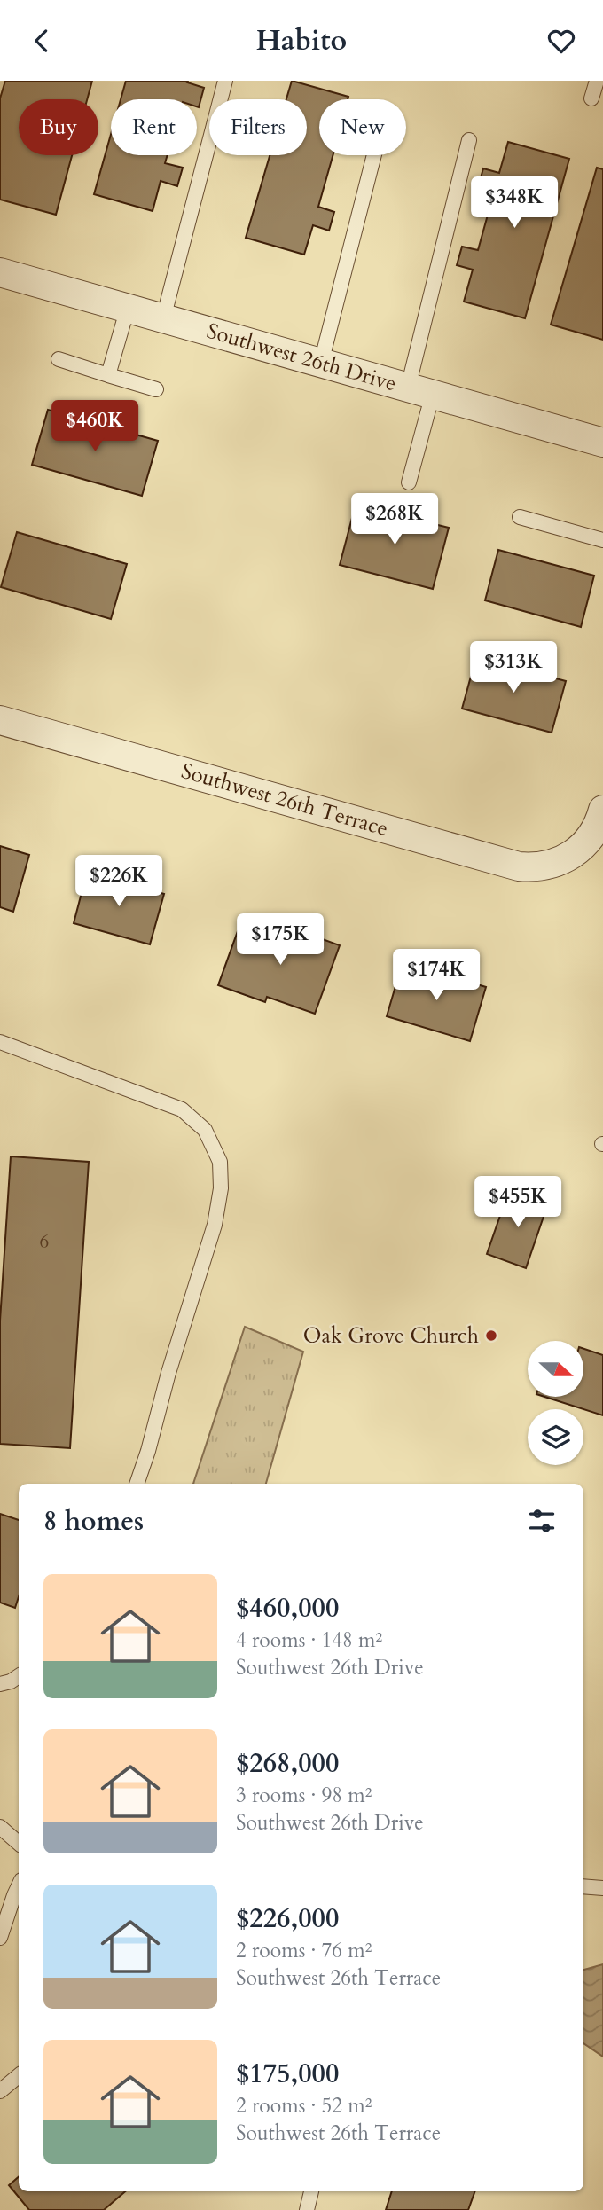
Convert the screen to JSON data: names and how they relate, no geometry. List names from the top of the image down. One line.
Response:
{"streets":{"street":["Southwest 26th Drive","Southwest 26th Terrace"]},"places":["Oak Grove Church"],"house_numbers":["6"],"north":"right","page":{"header":"Habito","chip":["Buy","Rent","Filters","New"],"price":["$348K","$460K","$268K","$313K","$226K","$175K","$174K","$455K"],"heading":"8 homes","list":[{"name":"$460,000","note":"4 rooms · 148 m² · Southwest 26th Drive"},{"name":"$268,000","note":"3 rooms · 98 m² · Southwest 26th Drive"},{"name":"$226,000","note":"2 rooms · 76 m² · Southwest 26th Terrace"},{"name":"$175,000","note":"2 rooms · 52 m² · Southwest 26th Terrace"}]}}
